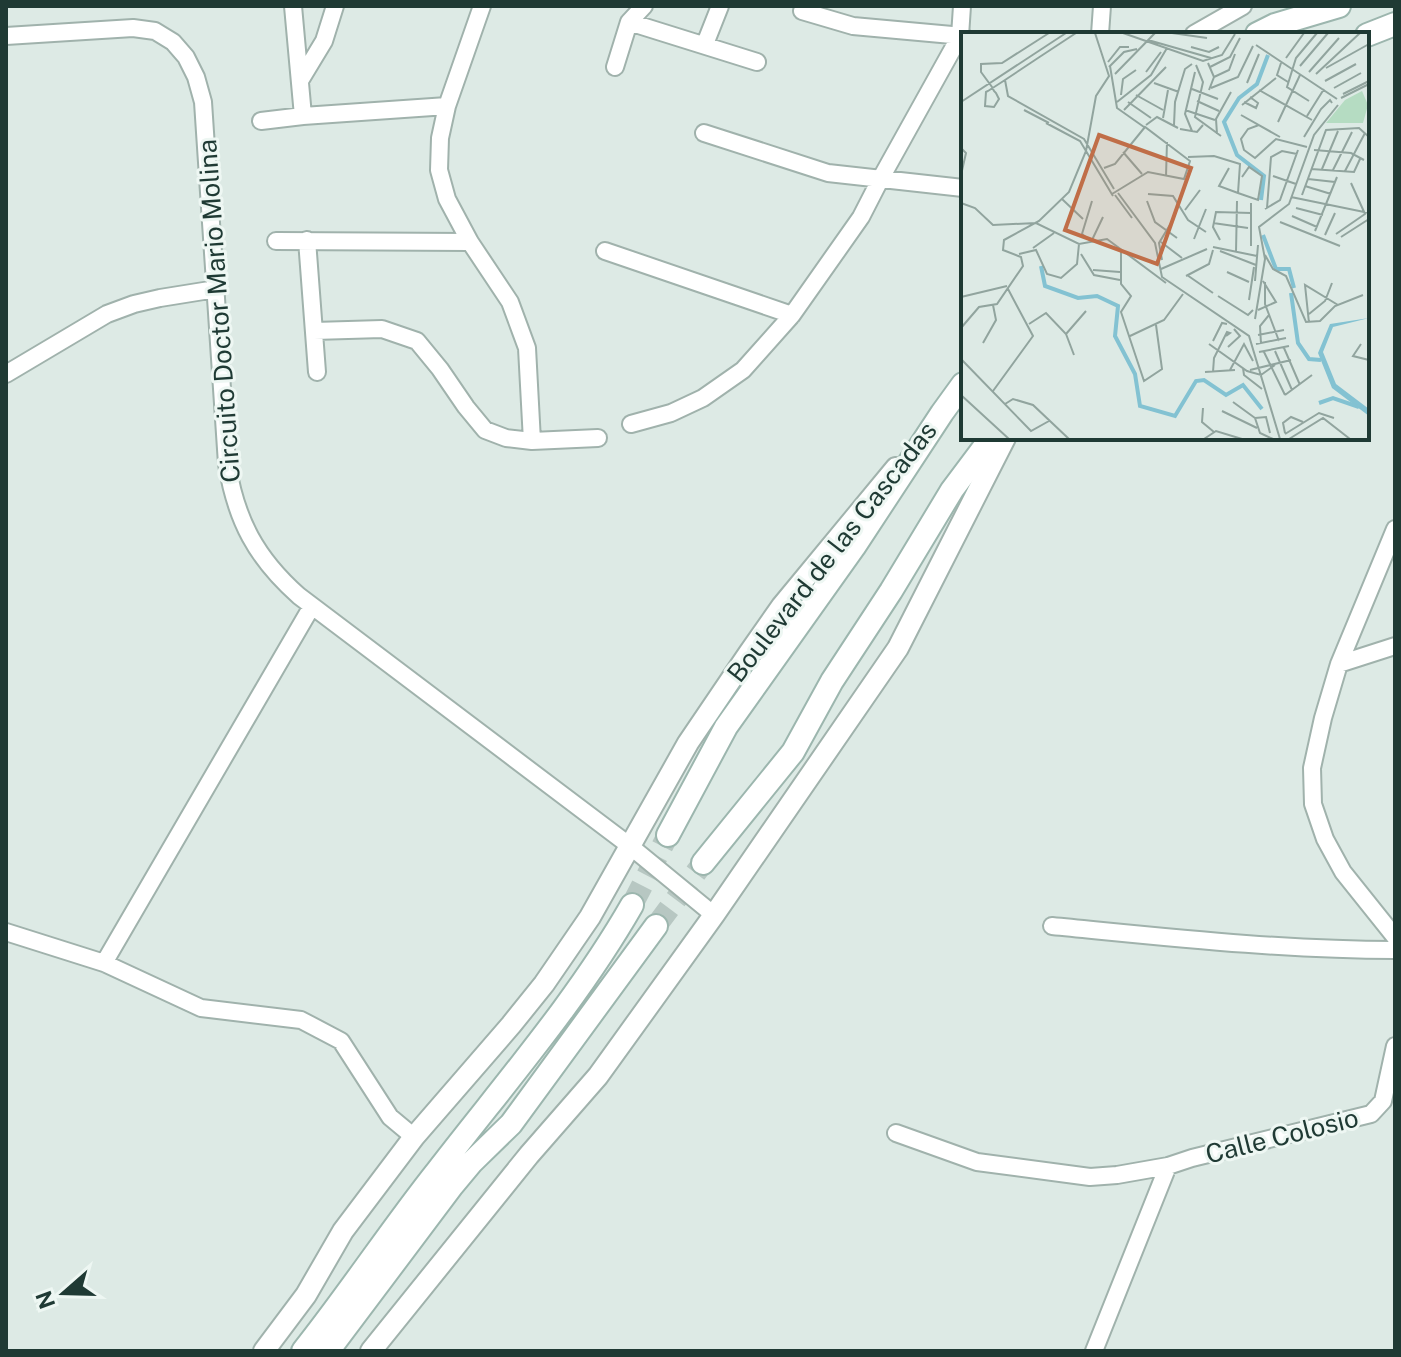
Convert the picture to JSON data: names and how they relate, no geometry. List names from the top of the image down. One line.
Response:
{"streets":{"main road":["Boulevard de las Cascadas"],"street":["Circuito Doctor Mario Molina","Calle Colosio"]},"crossings":[["Circuito Doctor Mario Molina","Boulevard de las Cascadas"]],"north":"left"}
